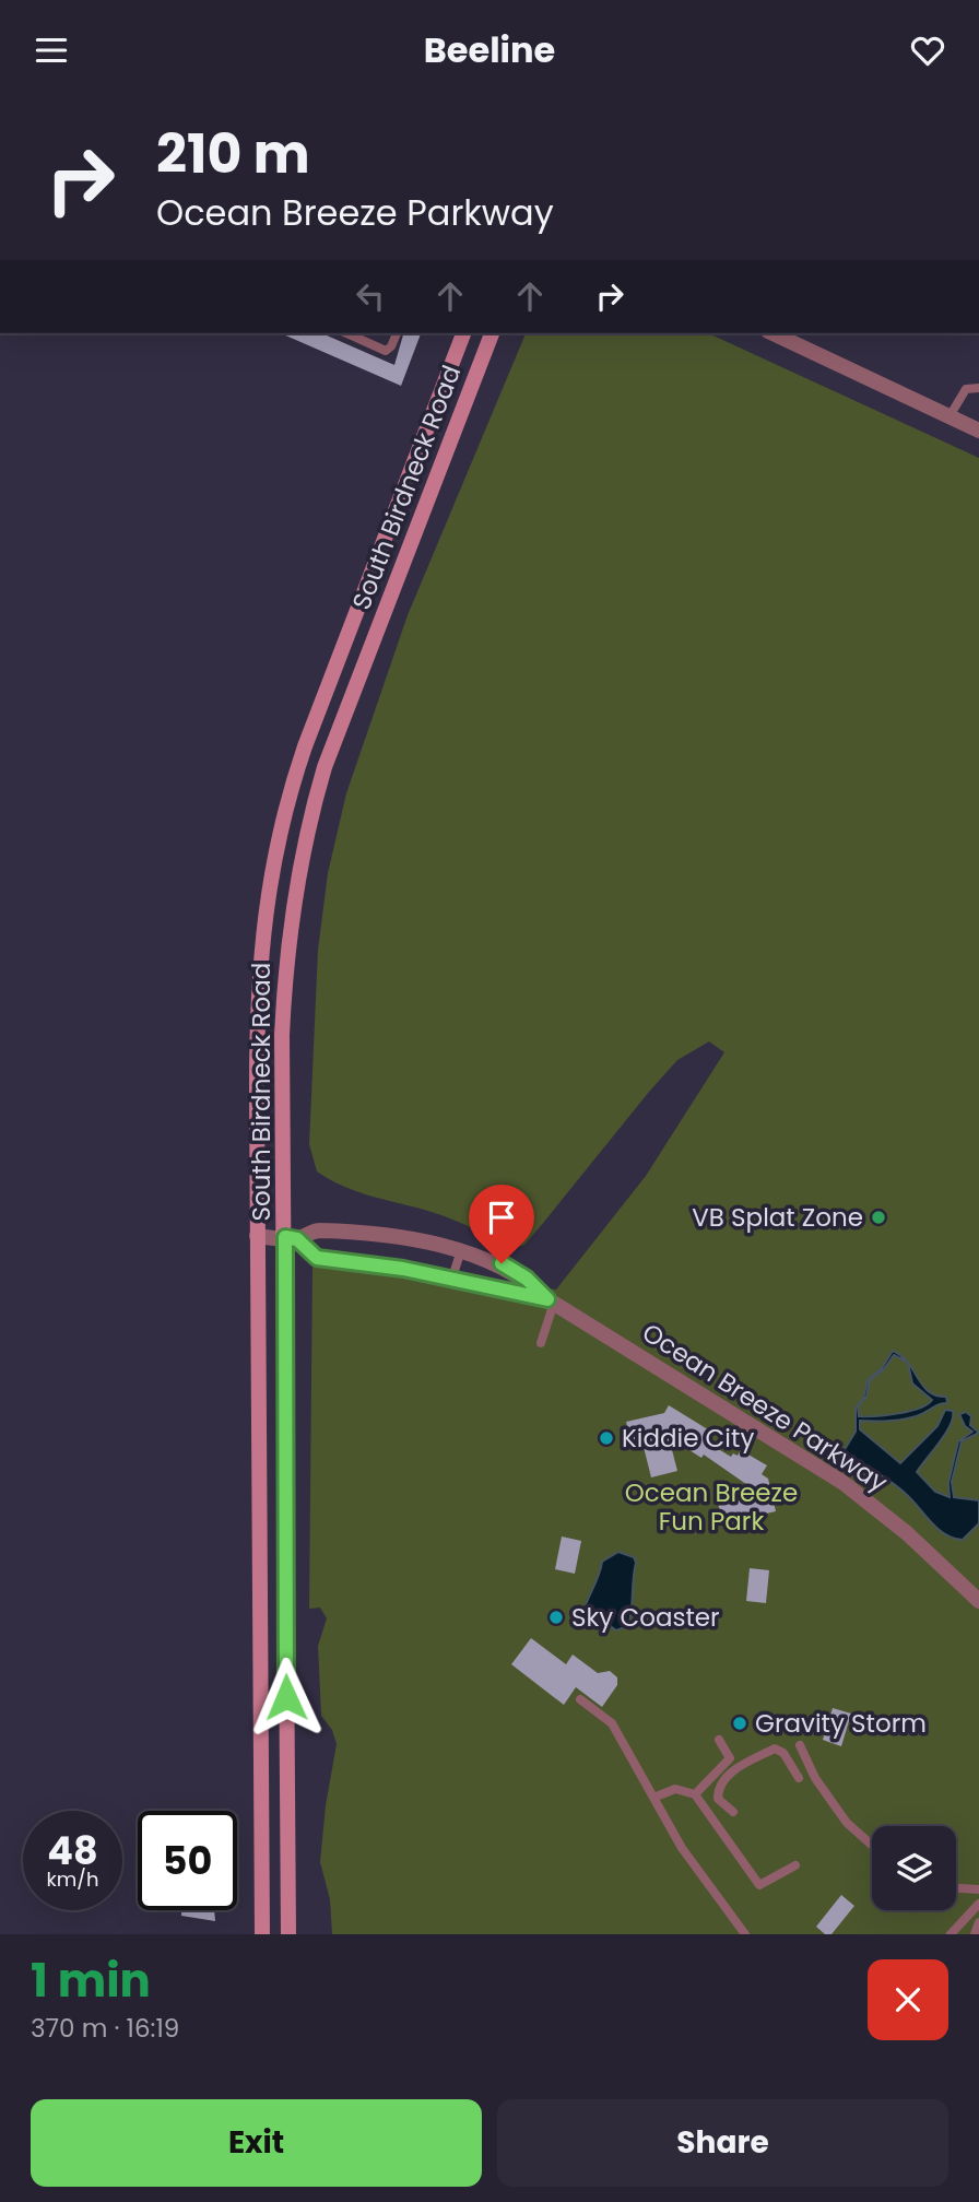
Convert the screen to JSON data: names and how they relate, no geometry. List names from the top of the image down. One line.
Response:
{"streets":{"main road":["South Birdneck Road"],"street":["Ocean Breeze Parkway"]},"crossings":[["South Birdneck Road","Ocean Breeze Parkway"]],"parks":["Ocean Breeze Fun Park"],"places":["VB Splat Zone","Kiddie City","Sky Coaster","Gravity Storm"],"page":{"header":"Beeline","turn":["210 m","Ocean Breeze Parkway"],"speed":"48 km/h","limit":"50","heading":["1 min","370 m · 16:19"],"buttons":["Exit","Share"]}}
